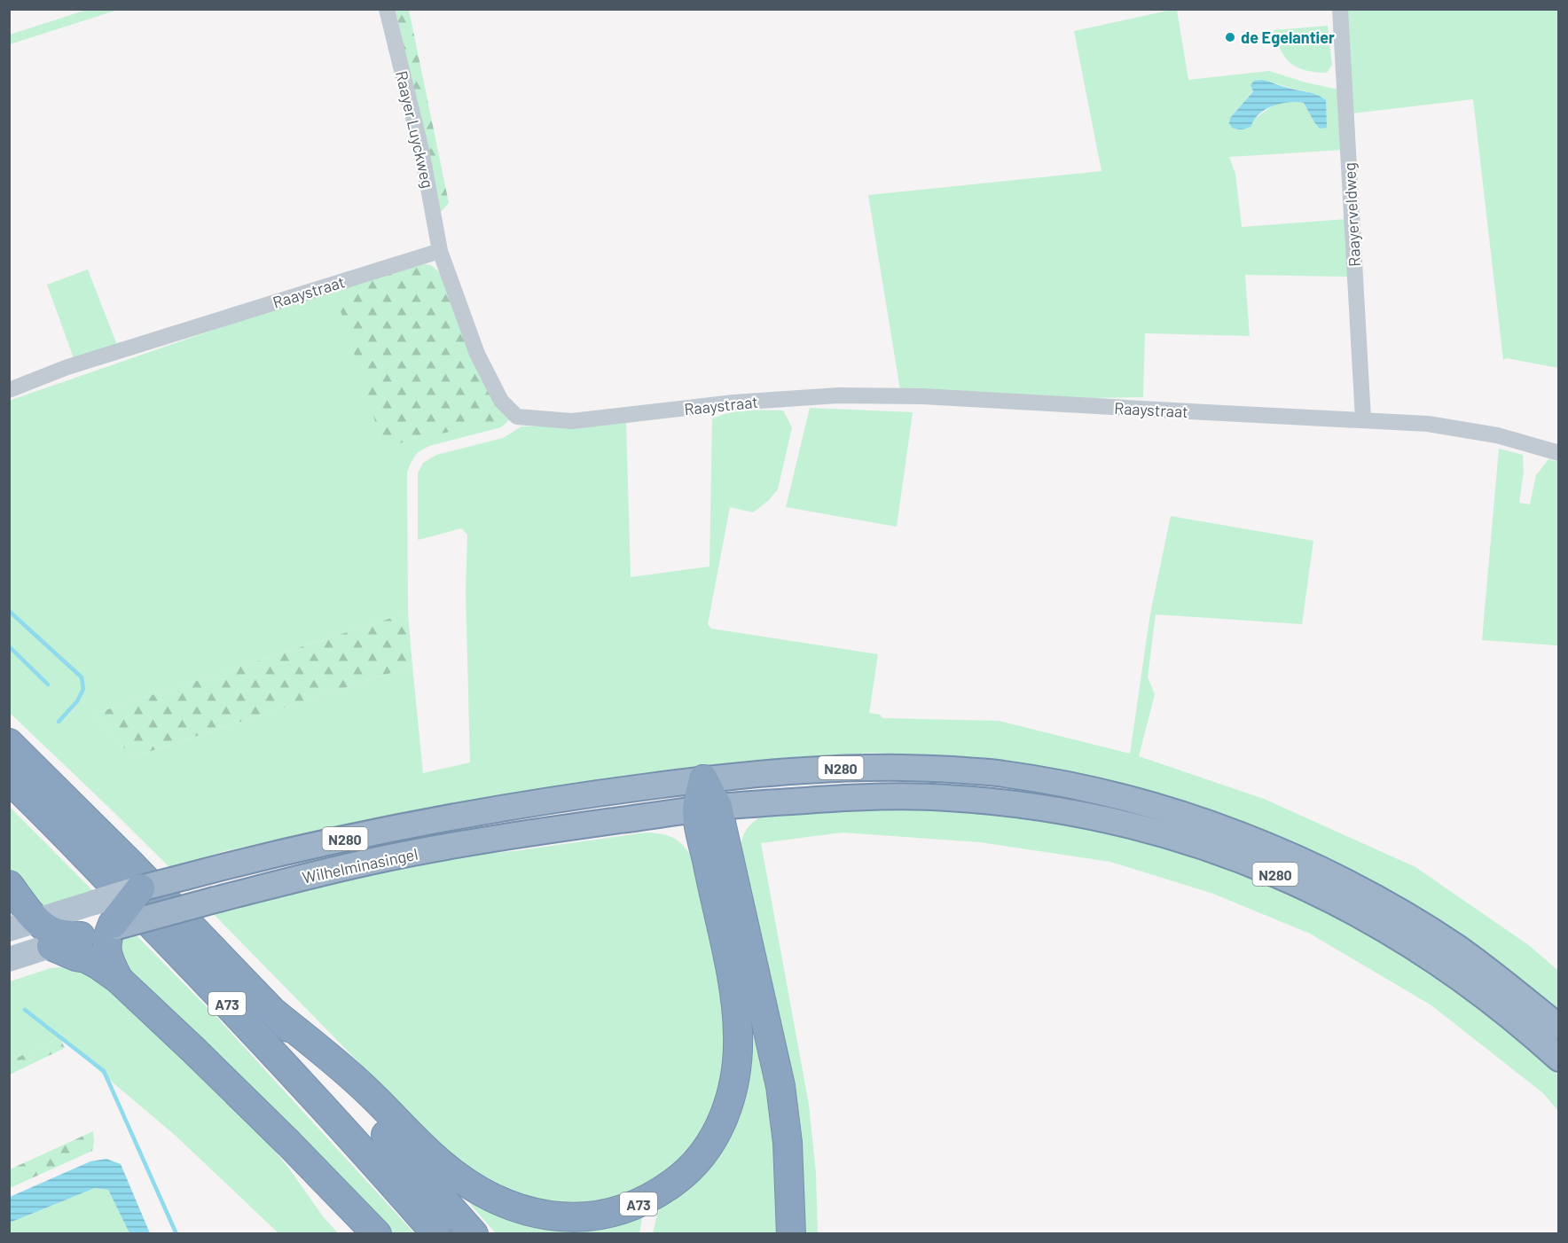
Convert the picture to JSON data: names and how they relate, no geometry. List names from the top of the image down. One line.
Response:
{"streets":{"highway":["N280","Wilhelminasingel","A73"],"street":["Raayer Luyckweg","Raayerveldweg","Raaystraat"]},"crossings":[["Raayer Luyckweg","Raaystraat"],["Raayerveldweg","Raaystraat"],["N280","Wilhelminasingel"],["N280","A73"],["Wilhelminasingel","A73"]],"places":["de Egelantier"]}
